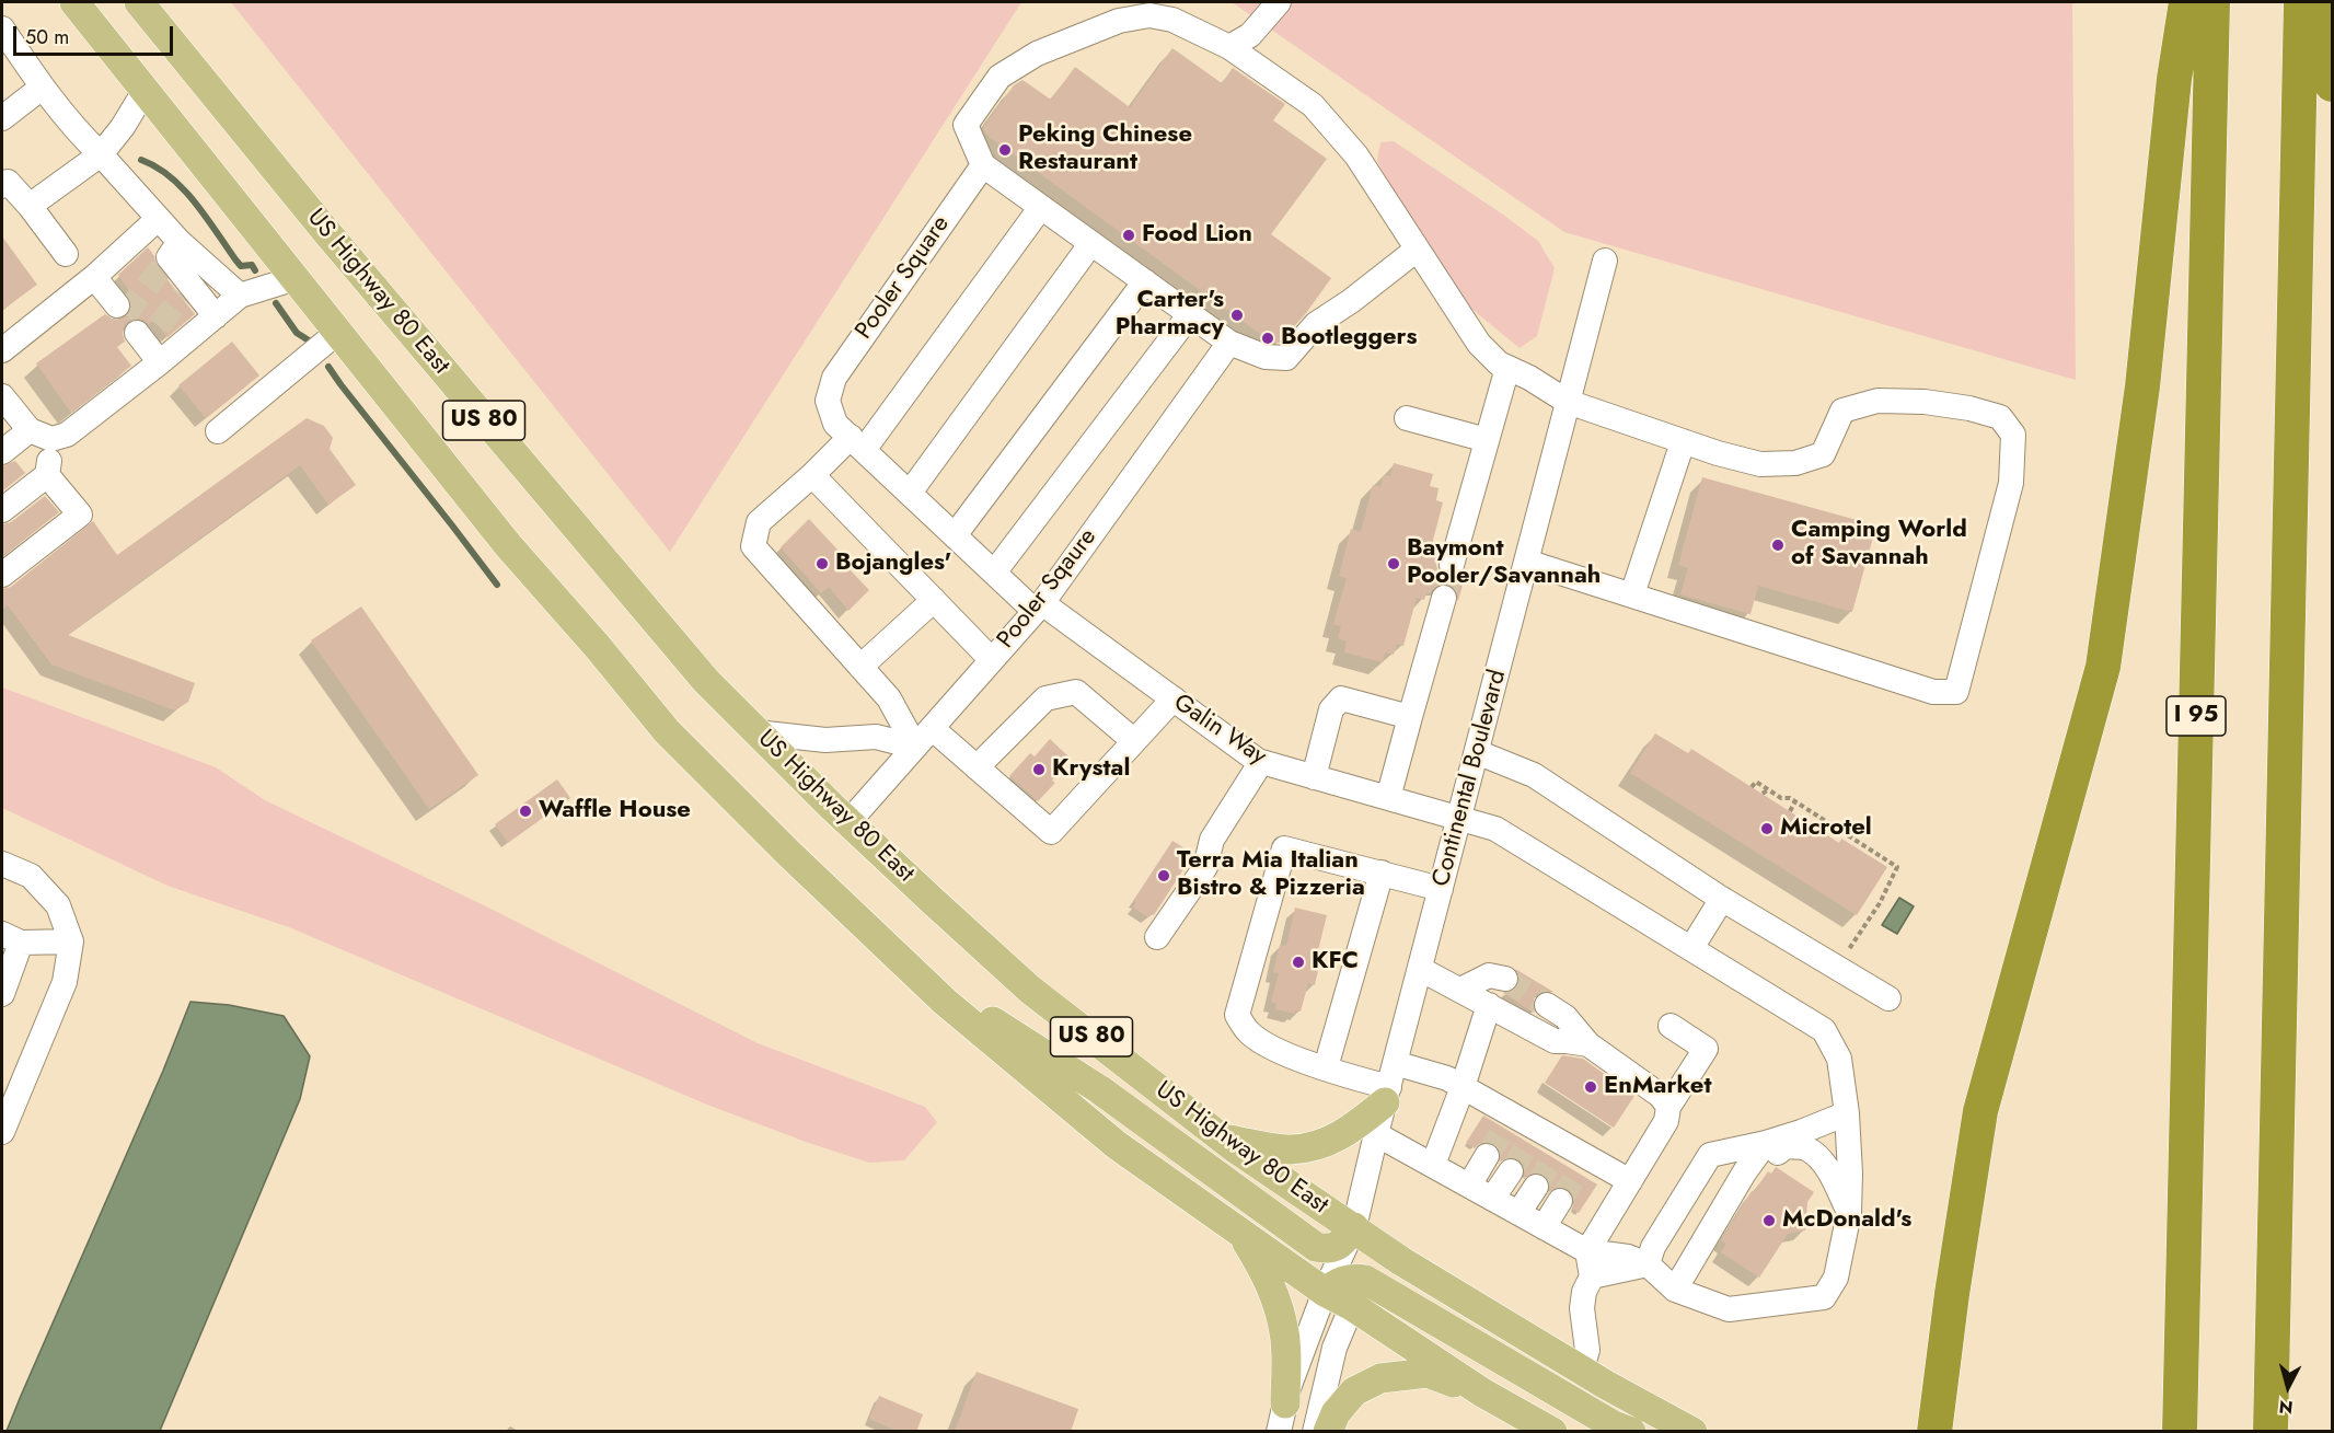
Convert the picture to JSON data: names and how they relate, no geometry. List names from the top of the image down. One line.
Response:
{"streets":{"highway":["I 95"],"main road":["US Highway 80 East","US 80"],"street":["Pooler Square","Pooler Sqaure","Galin Way","Continental Boulevard"]},"crossings":[["Pooler Square","Pooler Sqaure"],["Pooler Square","Galin Way"],["US Highway 80 East","Pooler Sqaure"],["US Highway 80 East","Continental Boulevard"],["US 80","Continental Boulevard"],["Pooler Sqaure","Galin Way"],["Galin Way","Continental Boulevard"]],"places":["Peking Chinese Restaurant","Food Lion","Carter's Pharmacy","Bootleggers","Camping World of Savannah","Bojangles'","Baymont Pooler/Savannah","Krystal","Waffle House","Microtel","Terra Mia Italian Bistro & Pizzeria","KFC","EnMarket","McDonald's"],"scale_bar":"50 m","north":"bottom"}
